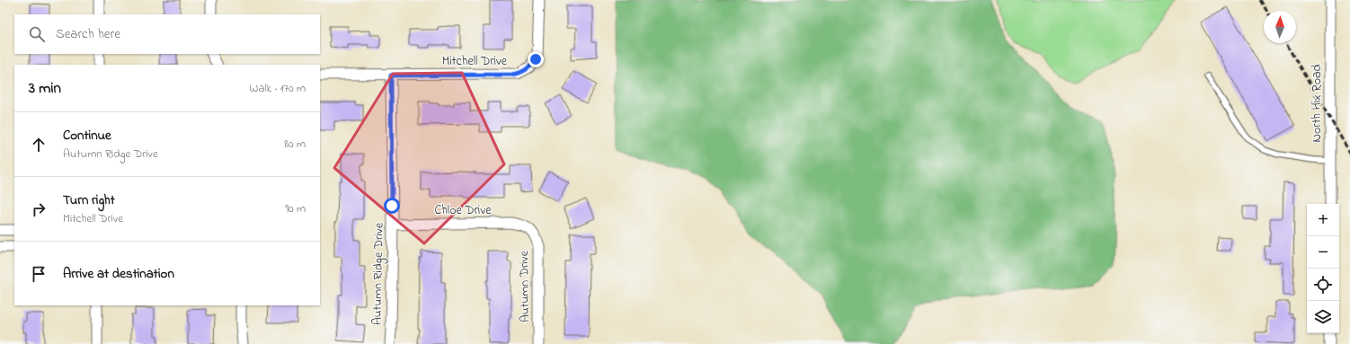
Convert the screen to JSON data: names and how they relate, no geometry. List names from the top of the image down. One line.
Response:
{"streets":{"street":["Mitchell Drive","North Hix Road","Chloe Drive","Autumn Ridge Drive","Autumn Drive"]},"crossings":[["Mitchell Drive","Autumn Ridge Drive"],["Chloe Drive","Autumn Ridge Drive"],["Chloe Drive","Autumn Drive"]],"north":"top","page":{"search":"Search here","heading":["3 min","Walk · 170 m"],"list":[["Continue","Autumn Ridge Drive","80 m"],["Turn right","Mitchell Drive","90 m"],"Arrive at destination"],"map_buttons":["+","−"]}}
